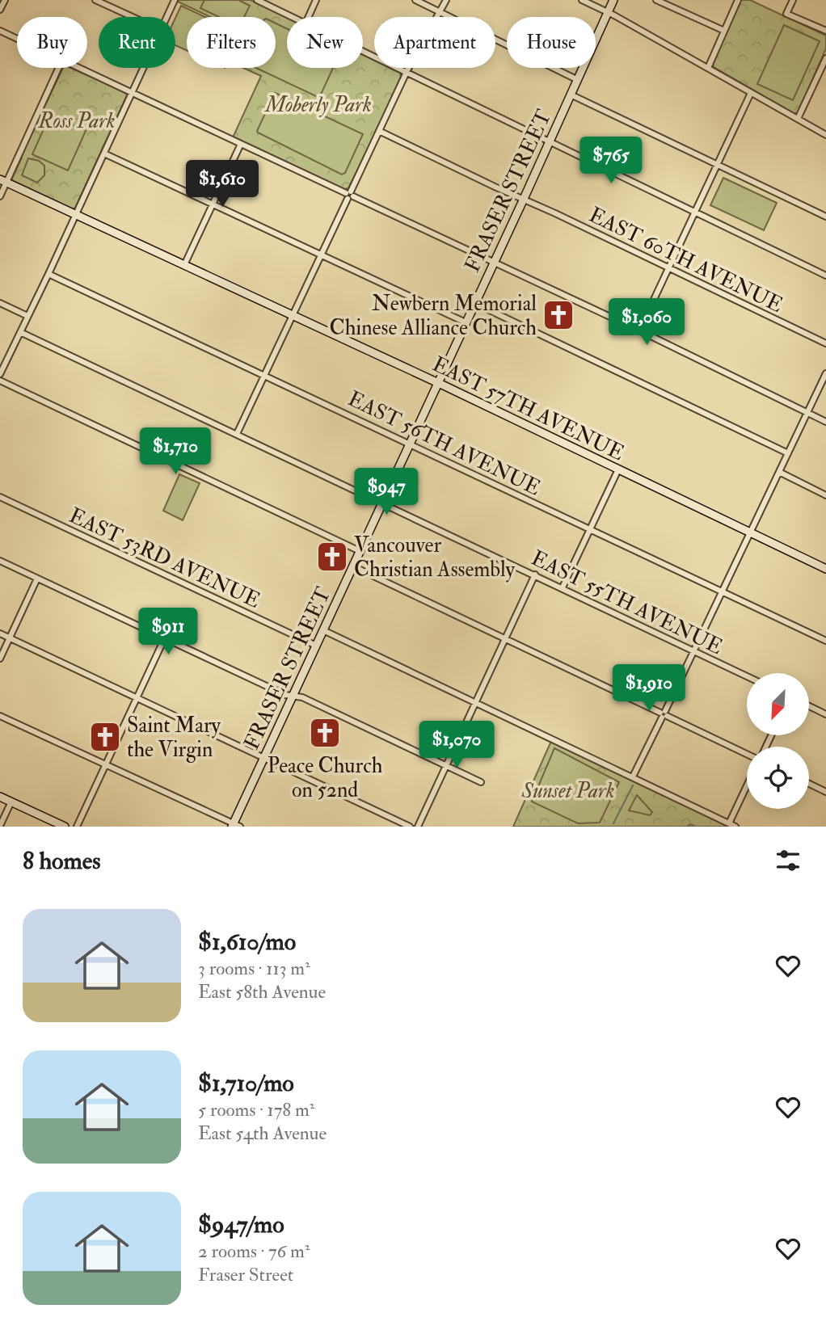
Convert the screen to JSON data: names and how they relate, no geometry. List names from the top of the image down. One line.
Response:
{"streets":{"street":["FRASER STREET","EAST 60TH AVENUE","EAST 57TH AVENUE","EAST 56TH AVENUE","EAST 53RD AVENUE","EAST 55TH AVENUE"]},"crossings":[["FRASER STREET","EAST 60TH AVENUE"],["FRASER STREET","EAST 57TH AVENUE"],["FRASER STREET","EAST 56TH AVENUE"],["FRASER STREET","EAST 53RD AVENUE"],["FRASER STREET","EAST 55TH AVENUE"]],"parks":["Moberly Park","Ross Park","Sunset Park"],"places":{"church":["Newbern Memorial Chinese Alliance Church","Vancouver Christian Assembly","Peace Church on 52nd","Saint Mary the Virgin"]},"north":"bottom left","page":{"chip":["Buy","Rent","Filters","New","Apartment","House"],"price":["$765","$1,610","$1,060","$1,710","$947","$911","$1,910","$1,070"],"heading":"8 homes","list":[{"name":"$1,610/mo","note":"3 rooms · 113 m² · East 58th Avenue"},{"name":"$1,710/mo","note":"5 rooms · 178 m² · East 54th Avenue"},{"name":"$947/mo","note":"2 rooms · 76 m² · Fraser Street"}]}}
